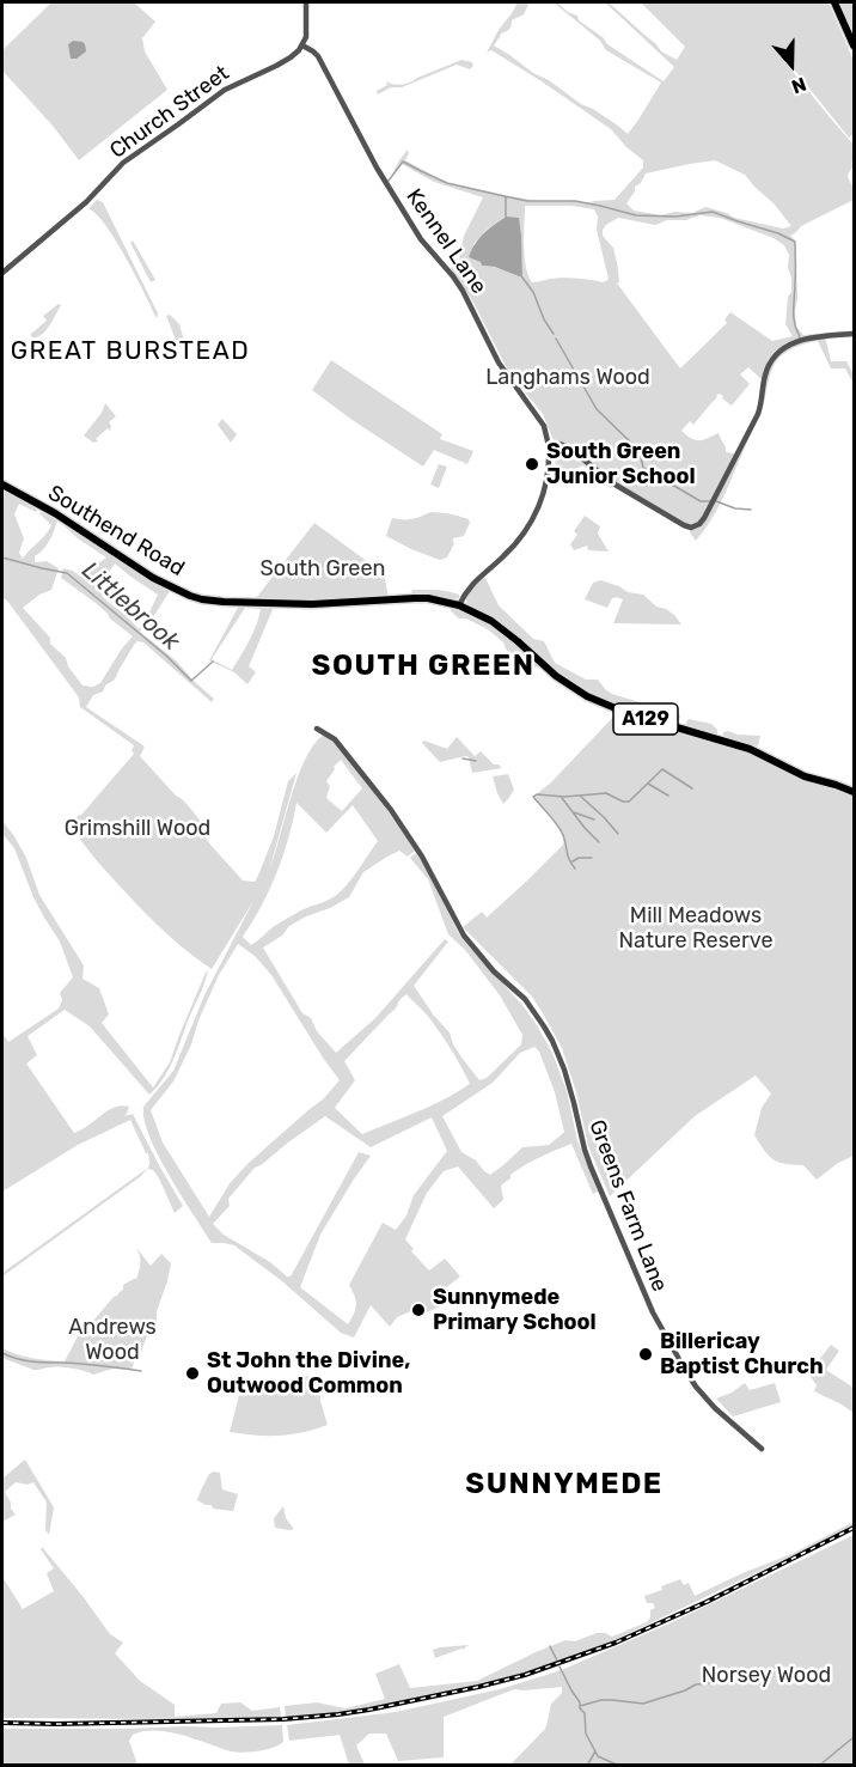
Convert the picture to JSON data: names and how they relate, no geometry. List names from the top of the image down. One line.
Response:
{"streets":{"main road":["Southend Road","A129"],"street":["Church Street","Kennel Lane","Greens Farm Lane"]},"crossings":[["Church Street","Kennel Lane"]],"districts":["GREAT BURSTEAD","SOUTH GREEN","SUNNYMEDE"],"water":["Littlebrook"],"parks":["Langhams Wood","South Green","Grimshill Wood","Mill Meadows Nature Reserve","Andrews Wood","Norsey Wood"],"places":["South Green Junior School","Sunnymede Primary School","Billericay Baptist Church","St John the Divine, Outwood Common"],"north":"bottom"}
